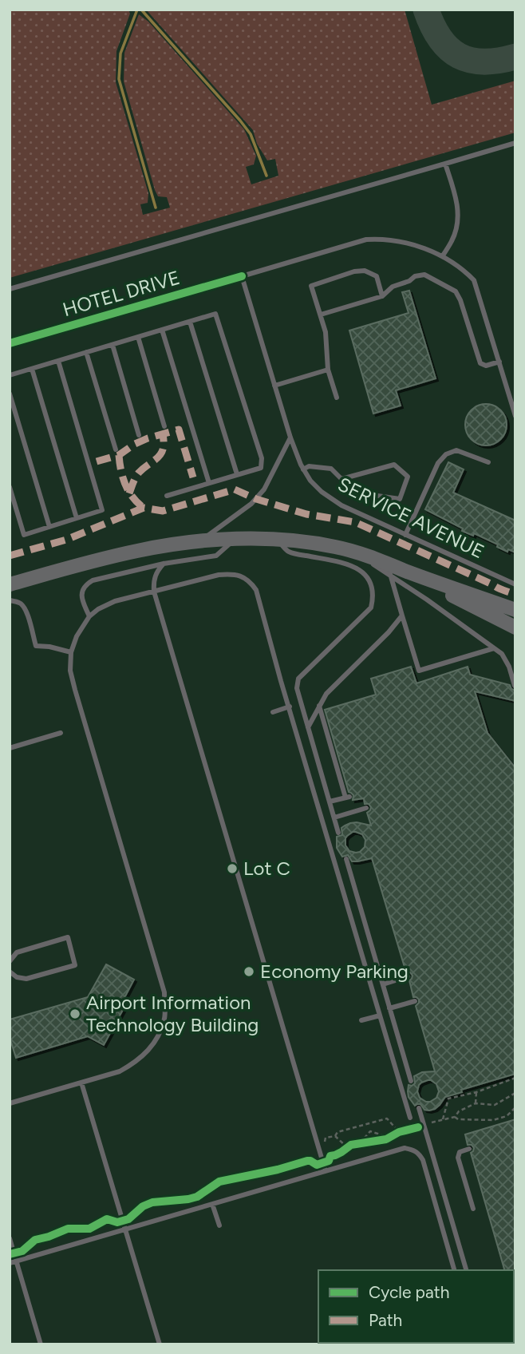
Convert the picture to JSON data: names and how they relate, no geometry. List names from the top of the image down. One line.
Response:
{"streets":{"street":["HOTEL DRIVE"],"lane":["SERVICE AVENUE"]},"crossings":[["HOTEL DRIVE","SERVICE AVENUE"]],"places":["Lot C","Economy Parking","Airport Information Technology Building"],"legend":["Cycle path","Path"]}
